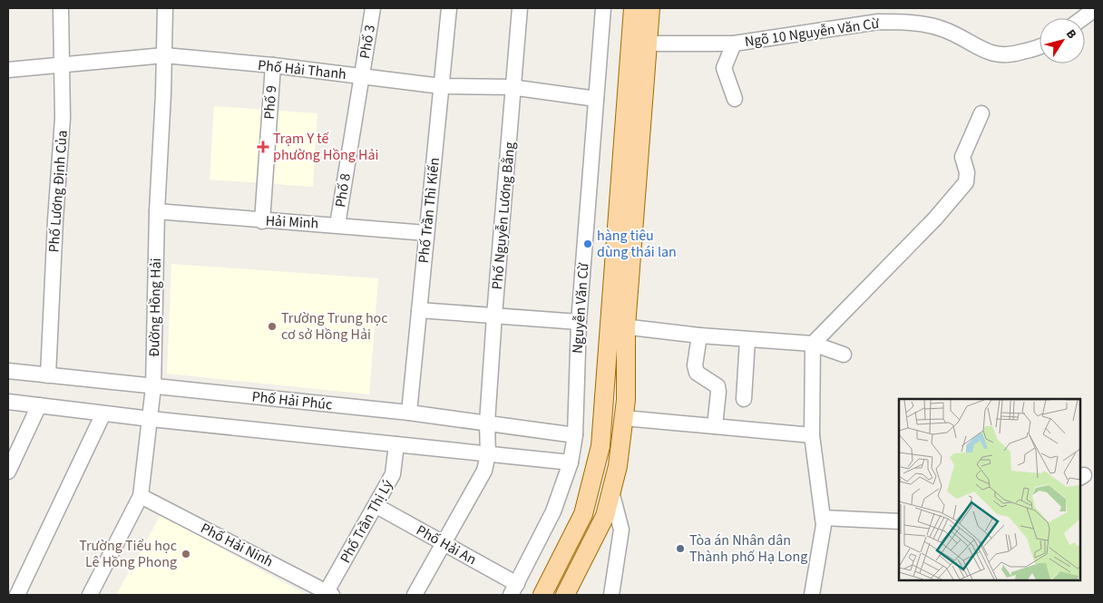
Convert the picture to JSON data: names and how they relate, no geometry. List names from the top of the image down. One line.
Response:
{"streets":{"main road":["Nguyễn Văn Cừ"],"street":["Ngõ 10 Nguyễn Văn Cừ","Phố 3","Phố Hải Thanh","Phố 9","Phố 8","Phố Lương Định Của","Phố Trần Thì Kiến","Phố Nguyễn Lương Bằng","Hải Minh","Đường Hồng Hải","Phố Hải Phúc","Phố Trần Thị Lý","Phố Hải Ninh","Phố Hải An"]},"crossings":[["Phố 3","Phố Hải Thanh"],["Phố 3","Phố 8"],["Phố Hải Thanh","Phố 9"],["Phố Hải Thanh","Phố 8"],["Phố Hải Thanh","Phố Lương Định Của"],["Phố Hải Thanh","Phố Trần Thì Kiến"],["Phố Hải Thanh","Phố Nguyễn Lương Bằng"],["Phố Hải Thanh","Đường Hồng Hải"],["Phố Hải Thanh","Nguyễn Văn Cừ"],["Phố 9","Hải Minh"],["Phố 8","Hải Minh"],["Phố Lương Định Của","Phố Hải Phúc"],["Phố Trần Thì Kiến","Hải Minh"],["Phố Trần Thì Kiến","Phố Hải Phúc"],["Phố Nguyễn Lương Bằng","Phố Hải Phúc"],["Phố Nguyễn Lương Bằng","Phố Hải An"],["Hải Minh","Đường Hồng Hải"],["Đường Hồng Hải","Phố Hải Phúc"],["Đường Hồng Hải","Phố Hải Ninh"],["Nguyễn Văn Cừ","Phố Hải Phúc"],["Nguyễn Văn Cừ","Phố Hải An"],["Phố Trần Thị Lý","Phố Hải Ninh"],["Phố Trần Thị Lý","Phố Hải An"]],"places":{"health":["Trạm Y tế phường Hồng Hải"],"other":["hàng tiêu dùng thái lan","Trường Trung học cơ sở Hồng Hải","Tòa án Nhân dân Thành phố Hạ Long","Trường Tiểu học Lê Hồng Phong"]},"north":"top right"}
